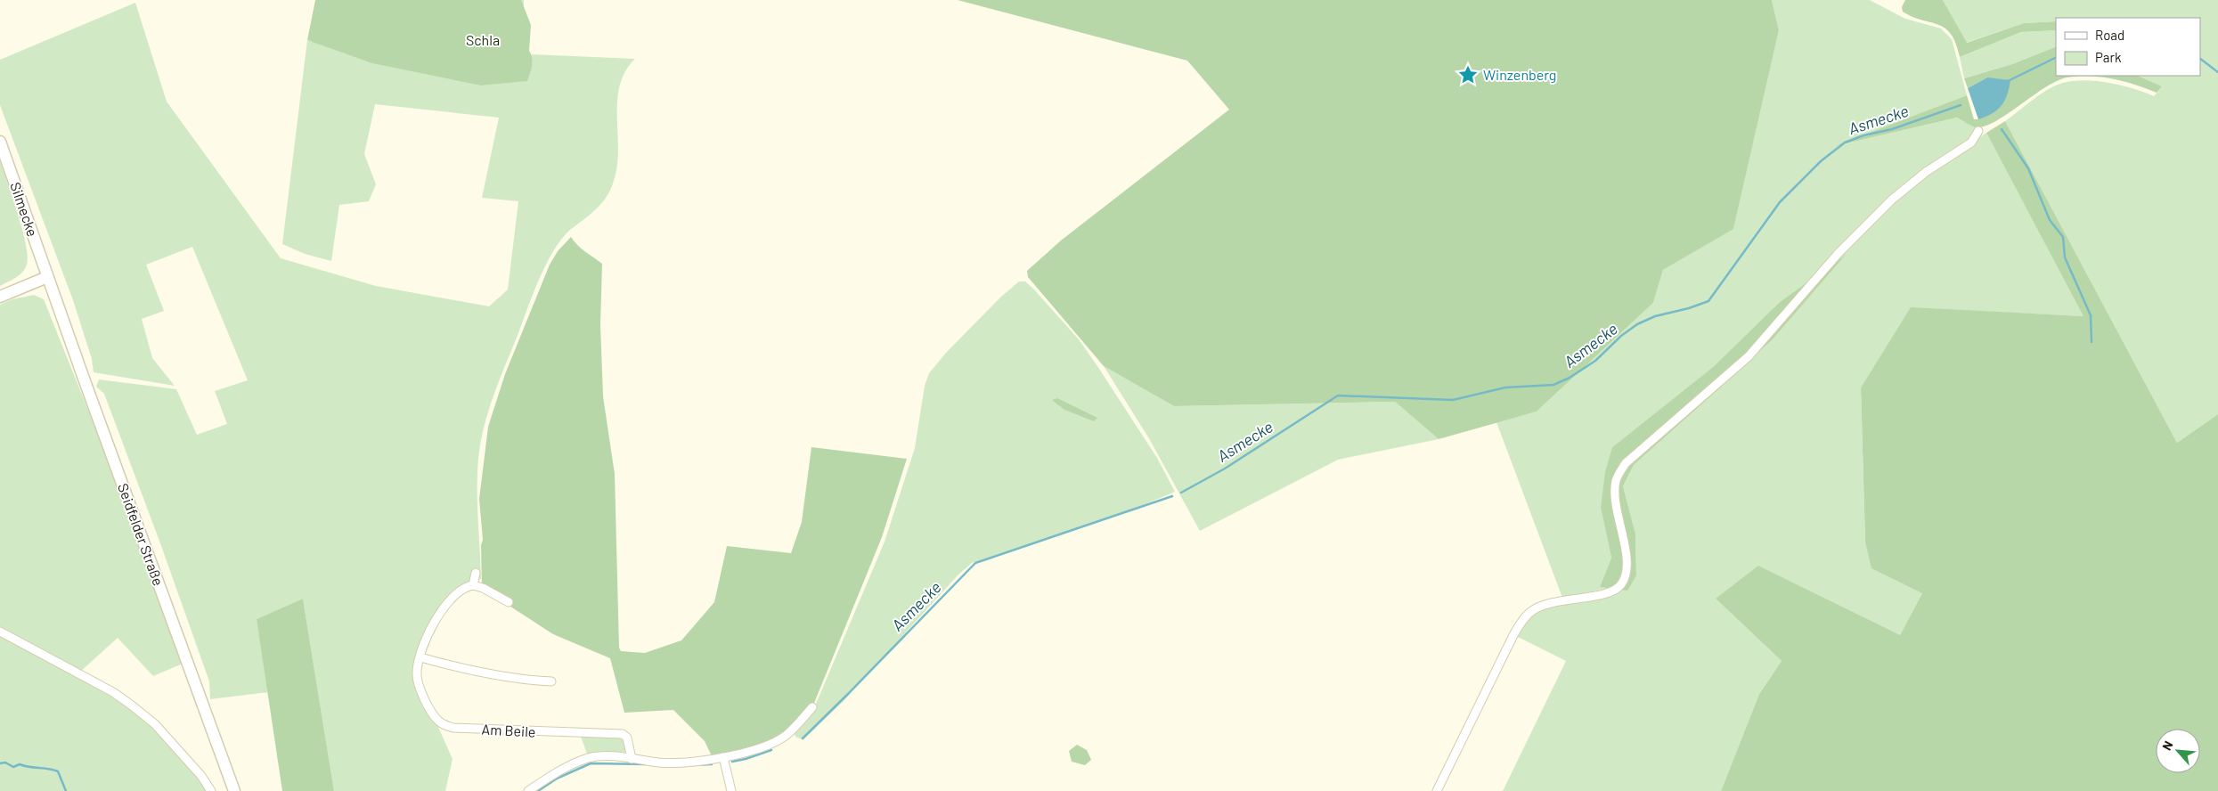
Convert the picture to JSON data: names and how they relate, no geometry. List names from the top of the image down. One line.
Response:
{"streets":{"main road":["Silmecke","Seidfelder Straße"],"street":["Am Beile"]},"crossings":[["Silmecke","Seidfelder Straße"]],"water":["Asmecke"],"parks":["Schla"],"places":{"place":["Winzenberg"]},"legend":["Road","Park"],"north":"top left"}
